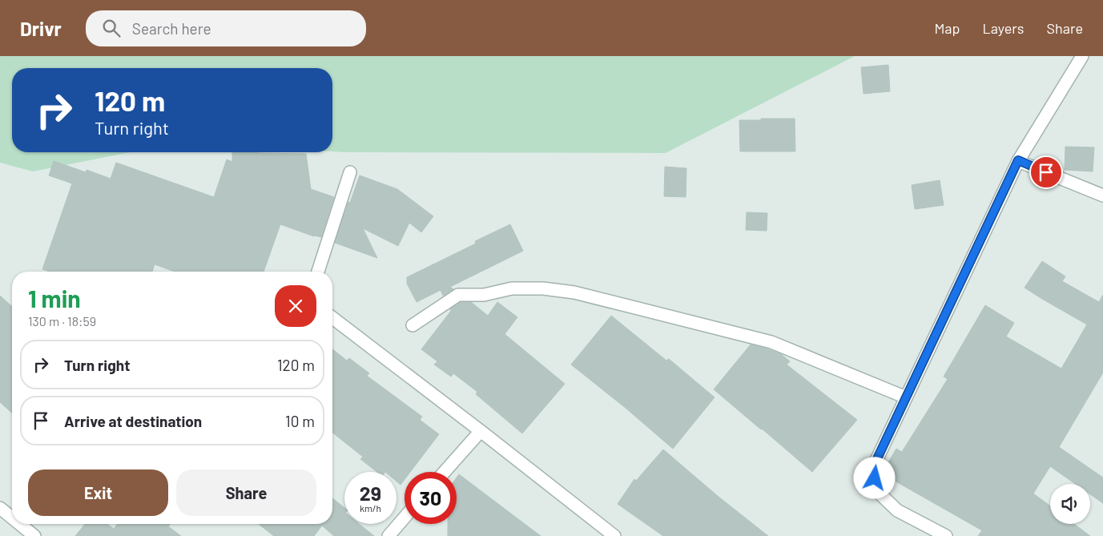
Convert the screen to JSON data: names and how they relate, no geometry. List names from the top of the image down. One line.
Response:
{"page":{"header":"Drivr","search":"Search here","nav":["Map","Layers","Share"],"turn":["120 m","Turn right"],"heading":["1 min","130 m · 18:59"],"list":[{"name":"Turn right","value":"120 m"},{"name":"Arrive at destination","value":"10 m"}],"buttons":["Exit","Share"],"speed":"29 km/h","limit":"30"}}
